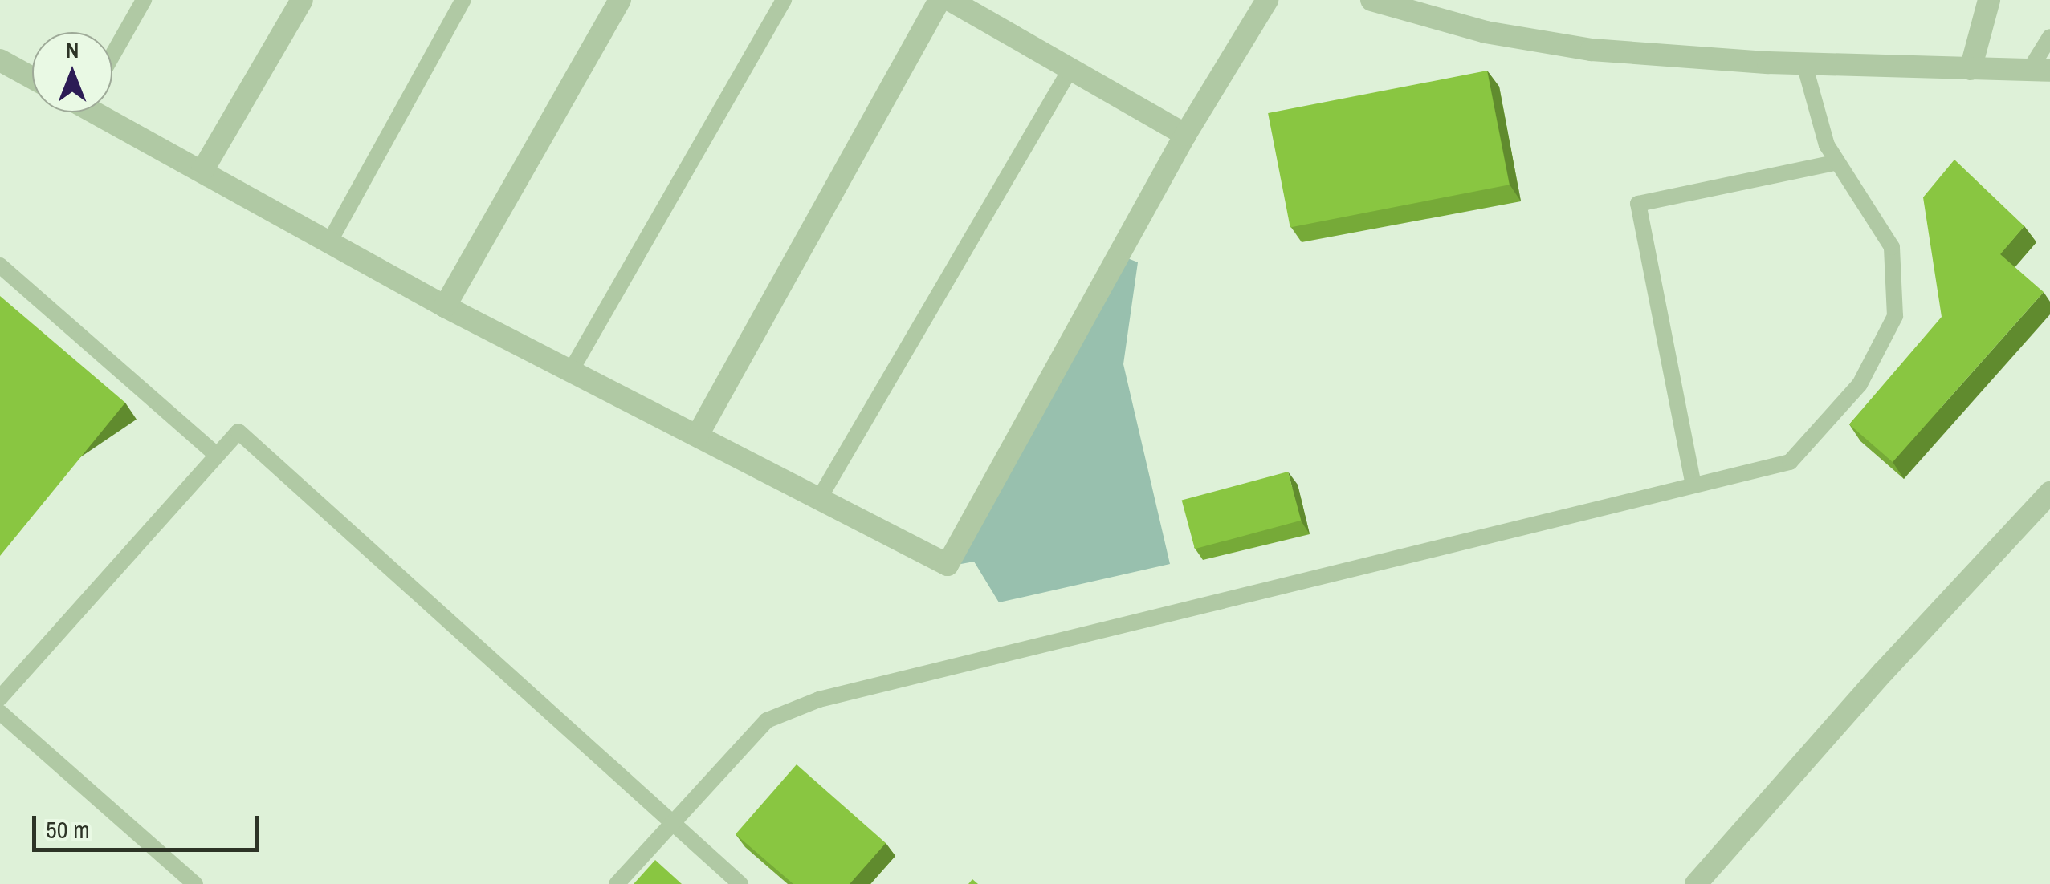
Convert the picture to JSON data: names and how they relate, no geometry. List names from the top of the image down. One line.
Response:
{"scale_bar":"50 m","north":"top"}
